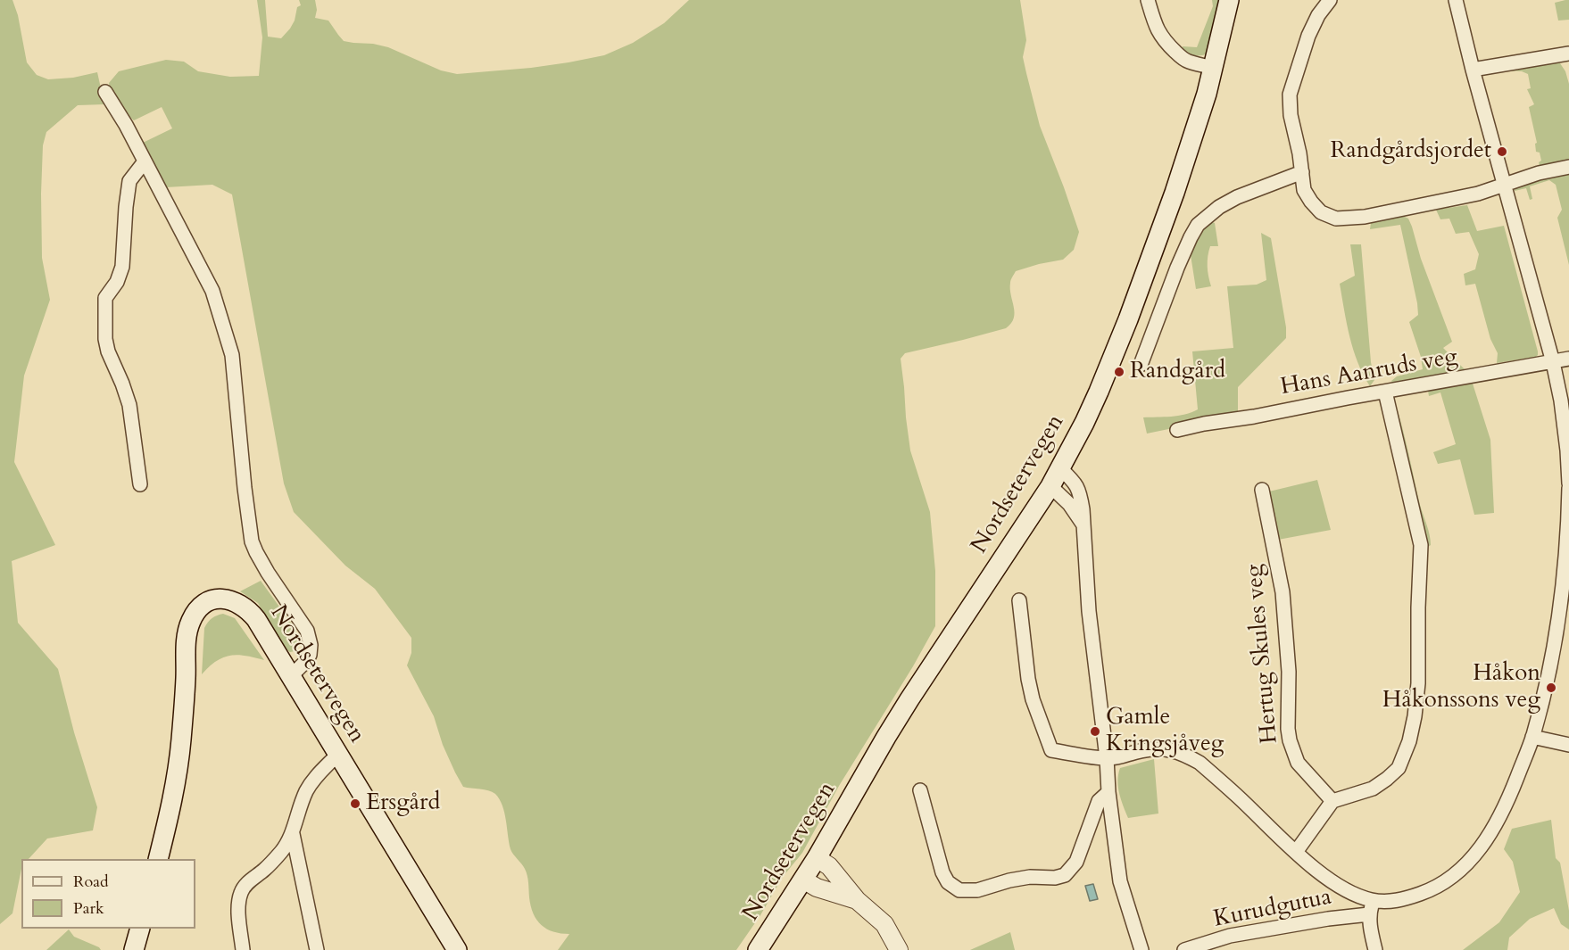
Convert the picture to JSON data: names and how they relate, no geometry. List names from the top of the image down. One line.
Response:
{"streets":{"main road":["Nordsetervegen"],"street":["Hans Aanruds veg","Hertug Skules veg","Kurudgutua"]},"places":["Randgårdsjordet","Randgård","Håkon Håkonssons veg","Gamle Kringsjåveg","Ersgård"],"legend":["Road","Park"]}
